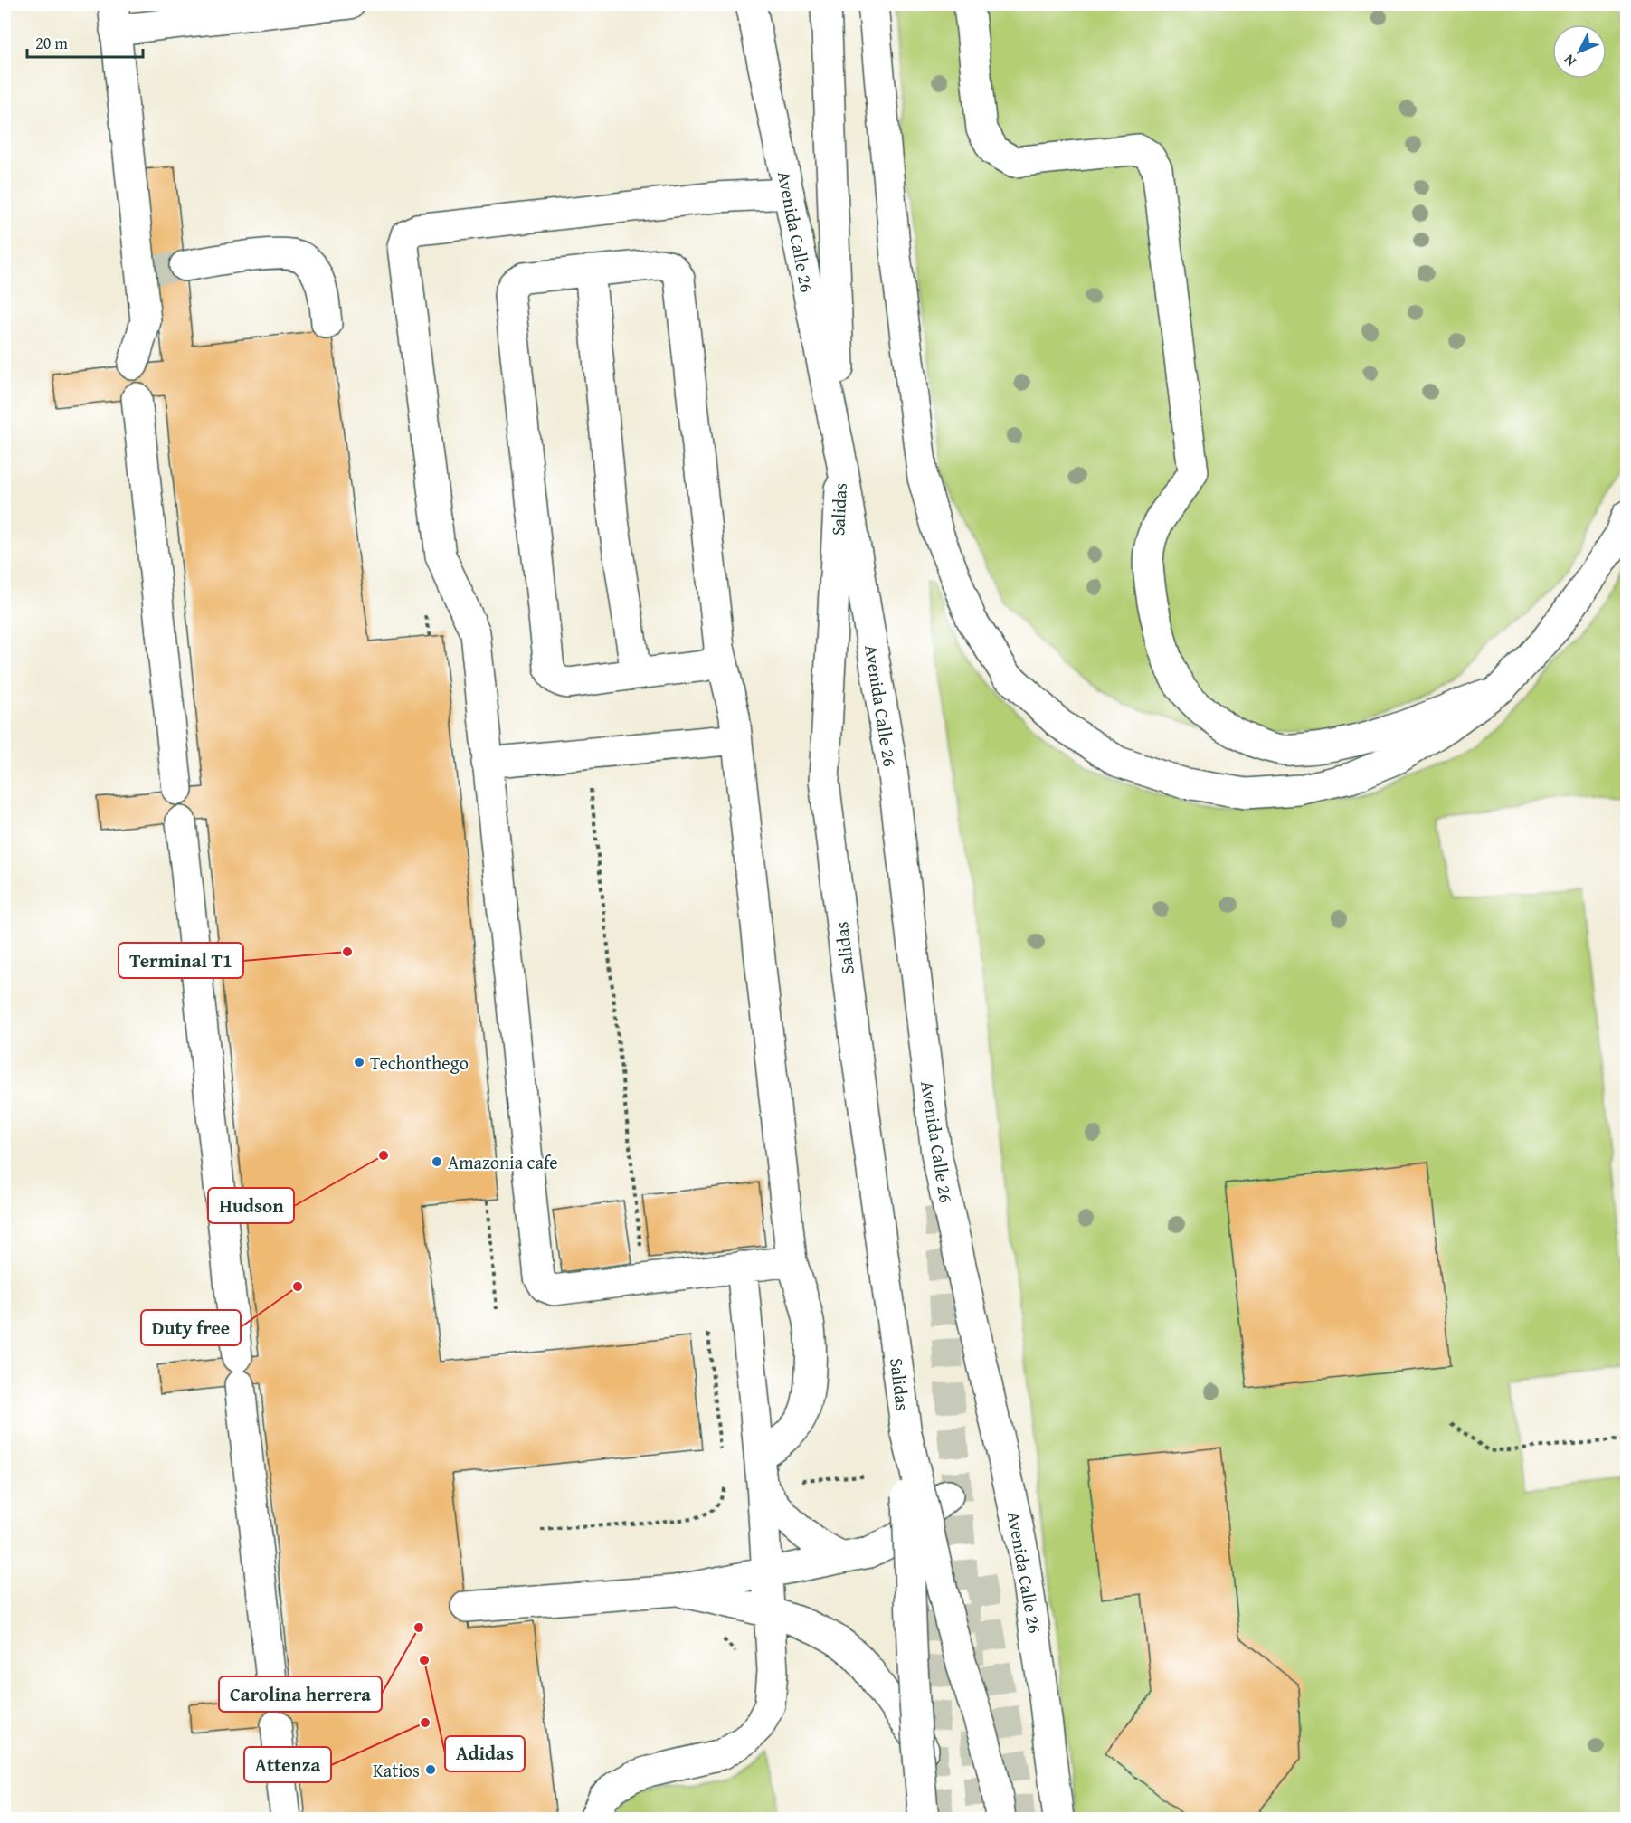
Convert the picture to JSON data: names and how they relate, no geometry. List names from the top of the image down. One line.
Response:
{"streets":{"main road":["Avenida Calle 26","Salidas"]},"crossings":[["Avenida Calle 26","Salidas"]],"places":["Terminal T1","Techonthego","Hudson","Amazonia cafe","Duty free","Carolina herrera","Adidas","Attenza","Katios"],"scale_bar":"20 m","north":"bottom left"}
